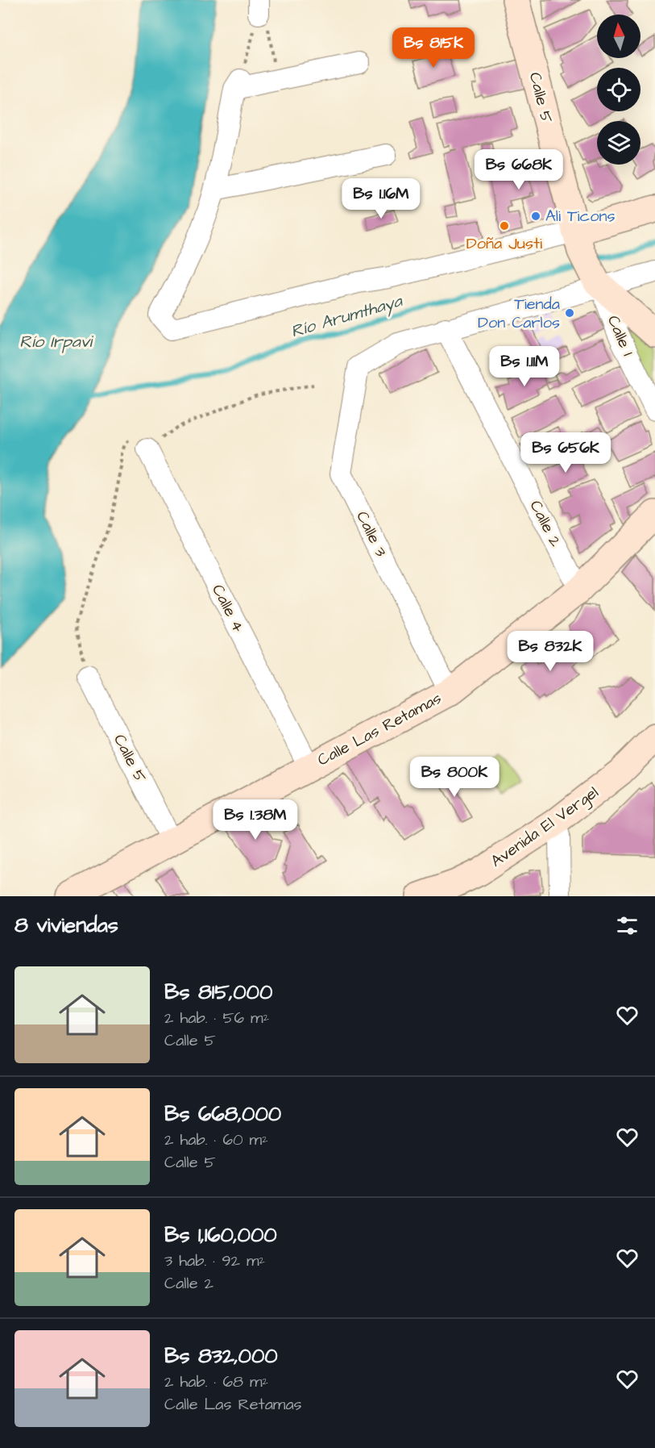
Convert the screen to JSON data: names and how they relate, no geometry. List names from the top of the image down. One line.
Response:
{"streets":{"main road":["Calle 5","Calle Las Retamas","Avenida El Vergel"],"street":["Calle 1","Calle 2","Calle 3","Calle 4"]},"crossings":[["Calle 5","Calle 1"],["Calle 5","Calle Las Retamas"],["Calle 2","Calle 3"],["Calle 2","Calle Las Retamas"],["Calle 3","Calle Las Retamas"],["Calle 4","Calle Las Retamas"]],"water":["Río Arumthaya","Río Irpavi"],"places":["Ali Ticons","Doña Justi","Tienda Don Carlos"],"north":"top","page":{"price":["Bs 815K","Bs 668K","Bs 1.16M","Bs 1.11M","Bs 656K","Bs 832K","Bs 800K","Bs 1.38M"],"heading":"8 viviendas","list":[{"name":"Bs 815,000","note":"2 hab. · 56 m² · Calle 5"},{"name":"Bs 668,000","note":"2 hab. · 60 m² · Calle 5"},{"name":"Bs 1,160,000","note":"3 hab. · 92 m² · Calle 2"},{"name":"Bs 832,000","note":"2 hab. · 68 m² · Calle Las Retamas"}]}}
